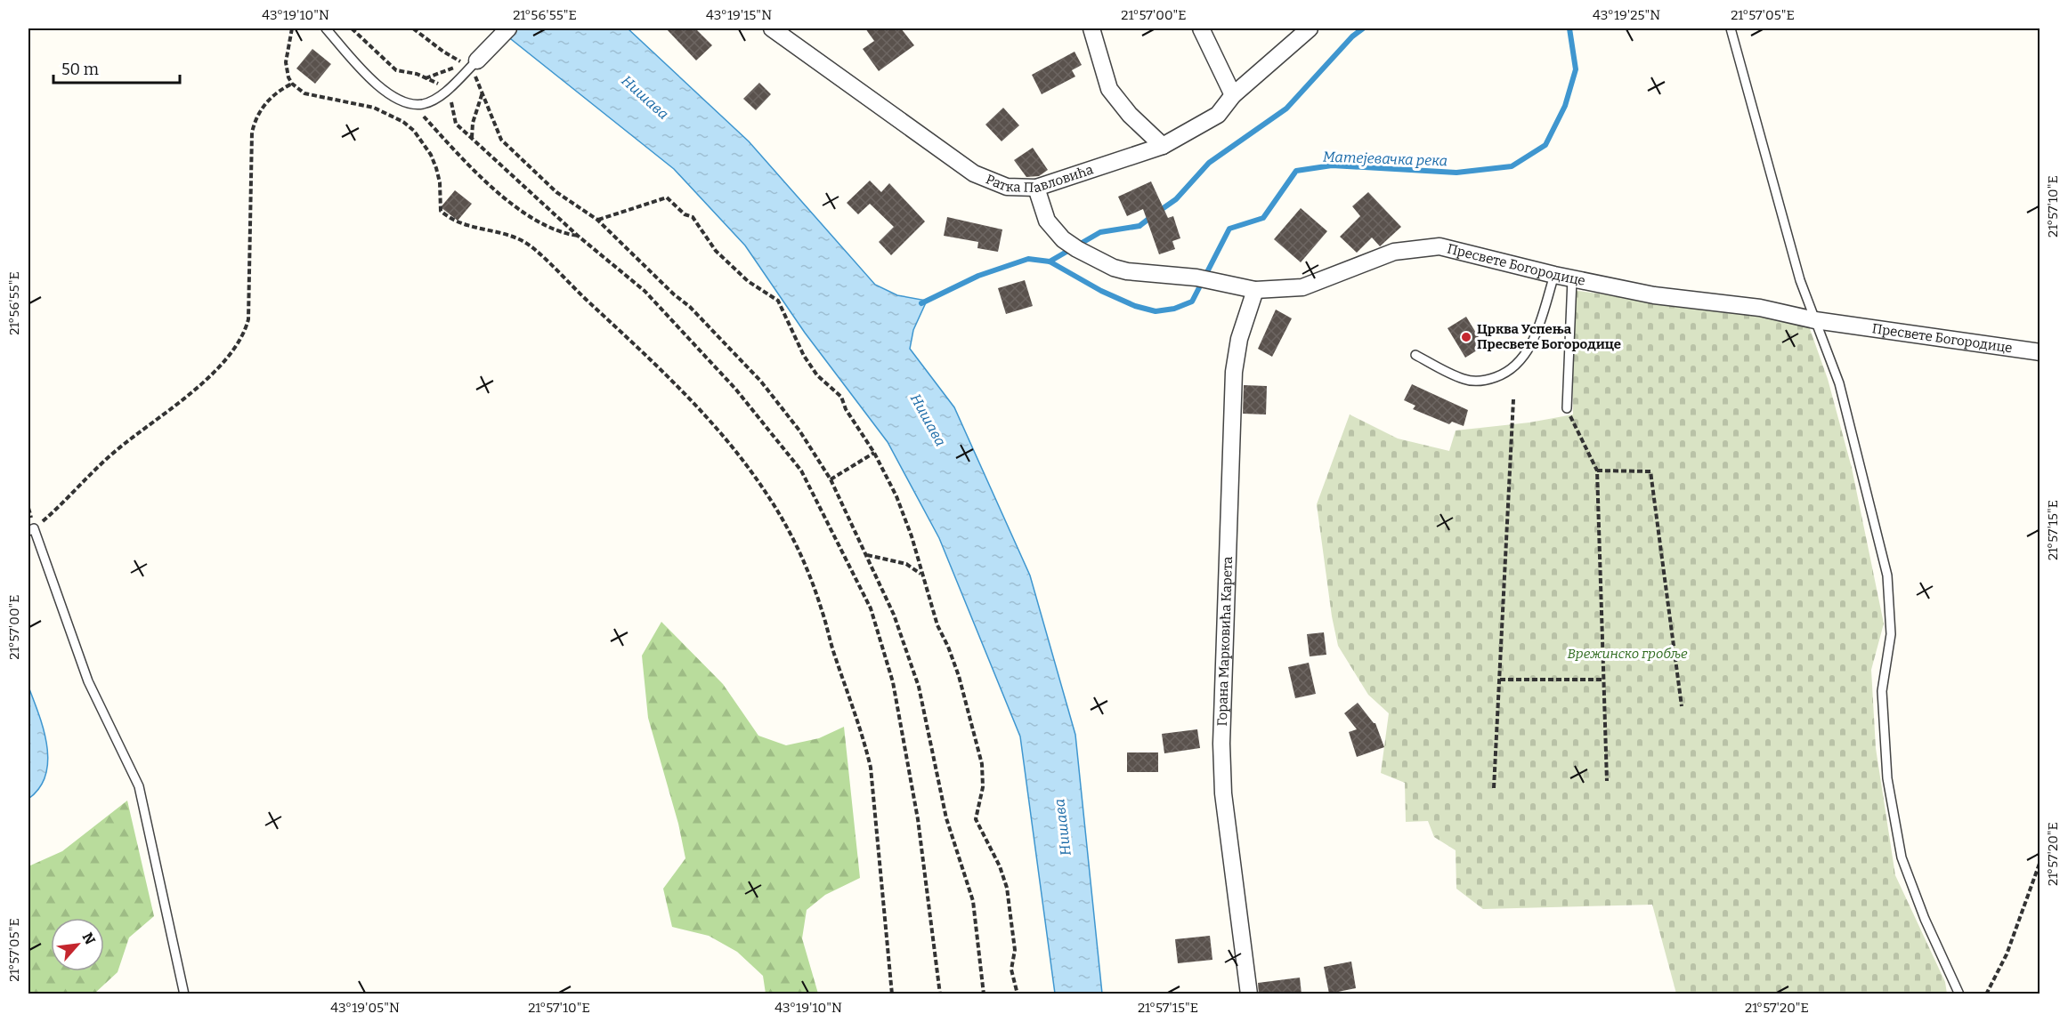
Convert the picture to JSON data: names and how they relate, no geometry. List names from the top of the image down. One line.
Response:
{"streets":{"street":["Ратка Павловића","Пресвете Богородице","Горана Марковића Карета"]},"crossings":[["Ратка Павловића","Пресвете Богородице"],["Пресвете Богородице","Горана Марковића Карета"]],"water":["Нишава","Матејевачка река"],"parks":["Врежинско гробље"],"places":["Црква Успења Пресвете Богородице"],"scale_bar":"50 m","north":"top right","coordinates":["43°19'10\"N","21°56'55\"E","43°19'15\"N","21°57'00\"E","43°19'25\"N","21°57'05\"E","21°57'10\"E","21°57'15\"E","21°57'20\"E","43°19'05\"N"]}
